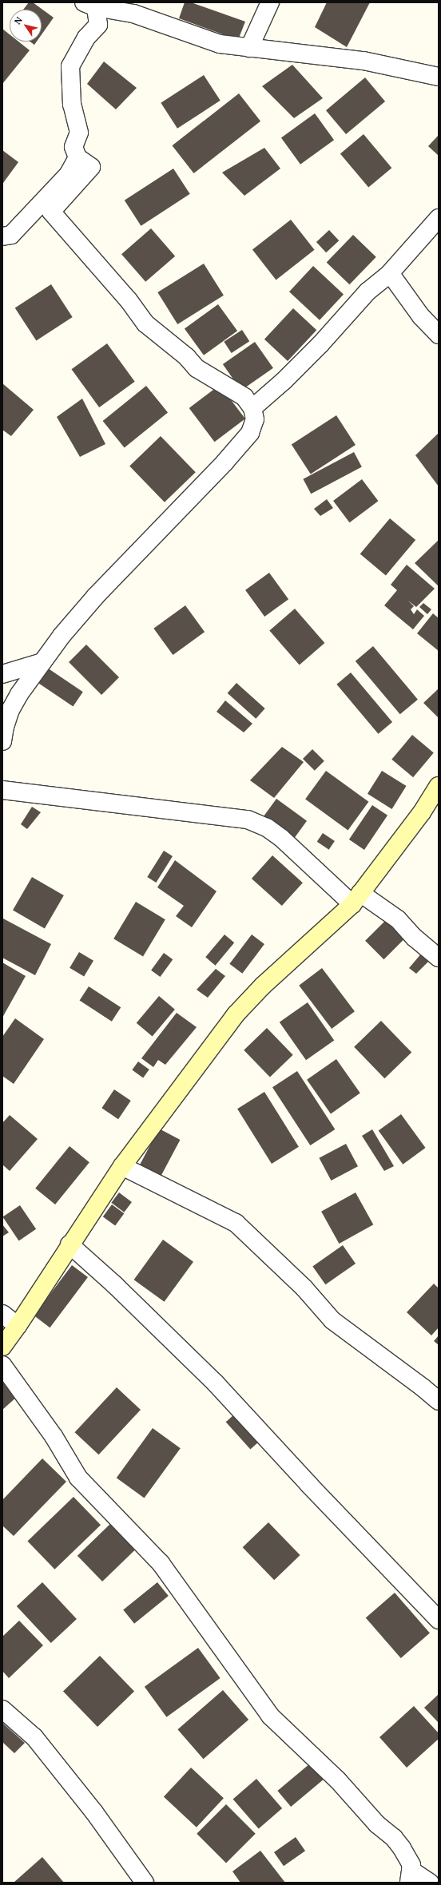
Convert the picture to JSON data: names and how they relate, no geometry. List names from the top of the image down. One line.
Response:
{"north":"top left"}
